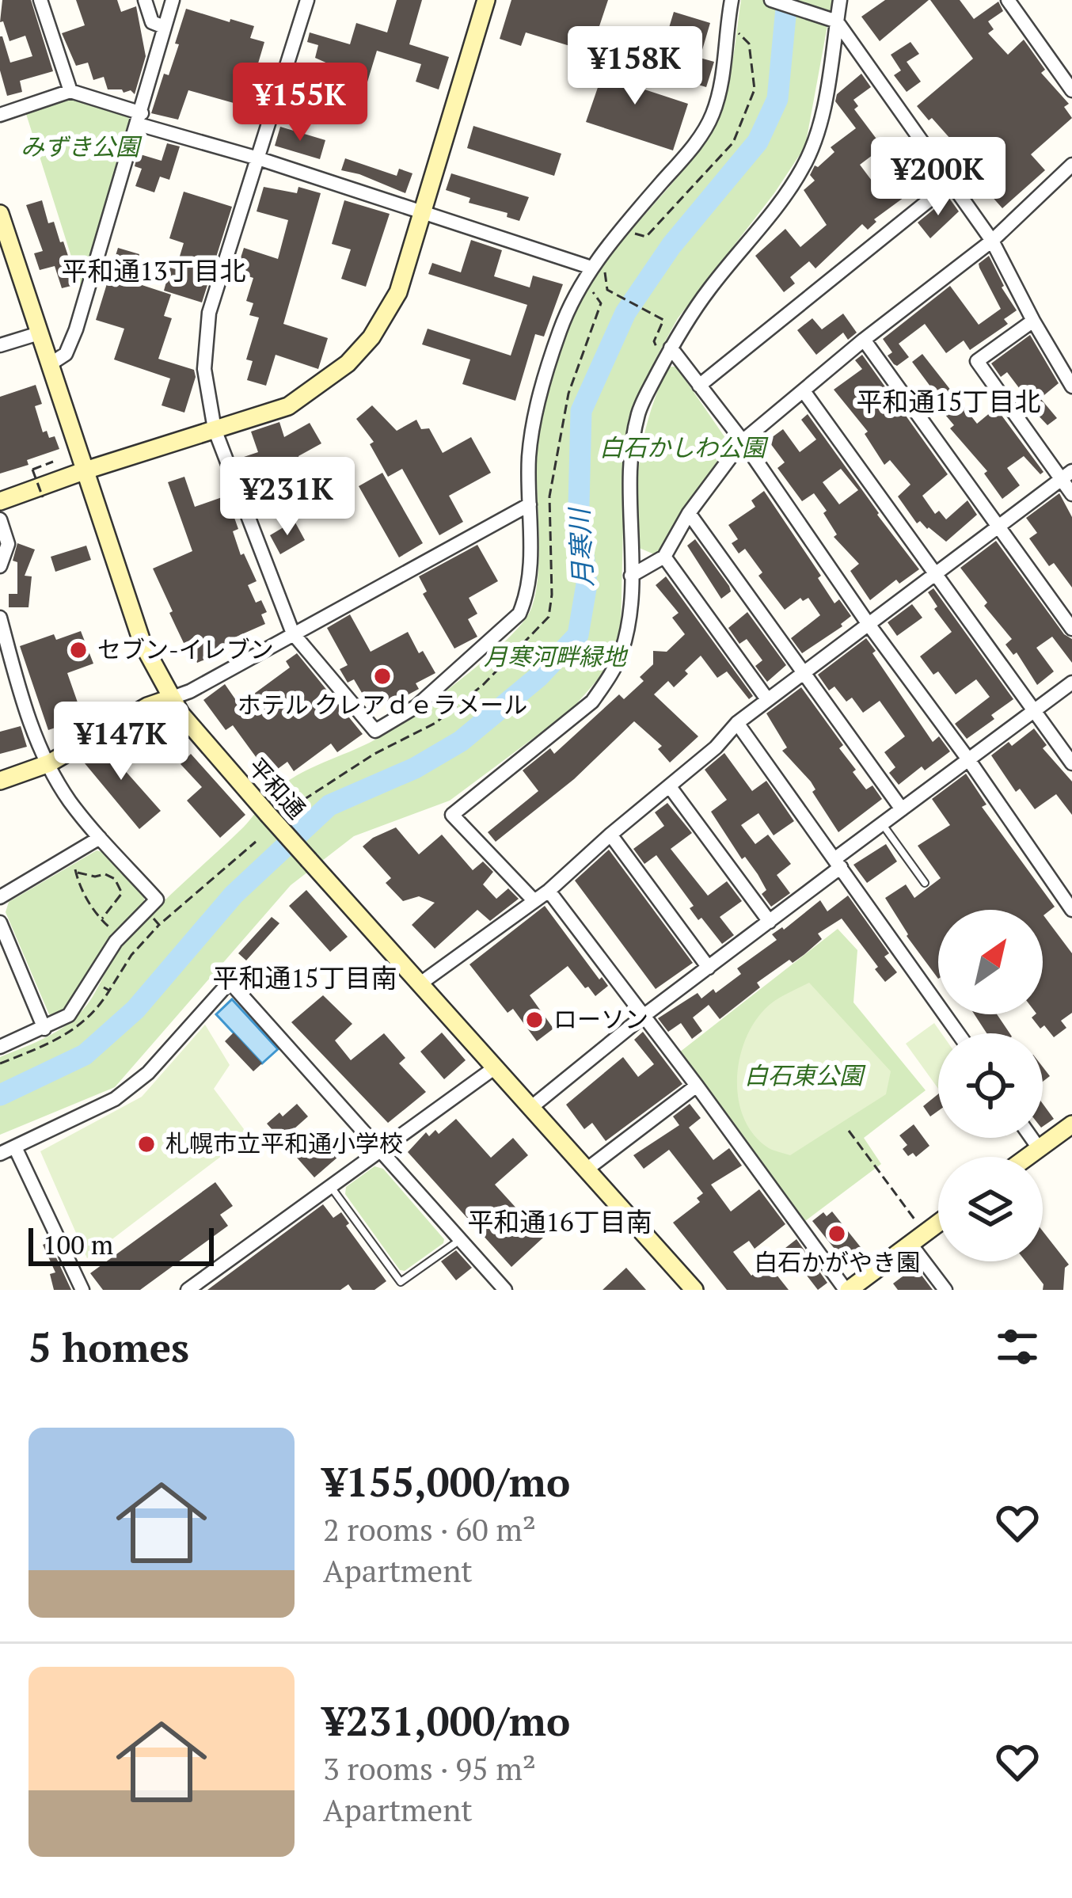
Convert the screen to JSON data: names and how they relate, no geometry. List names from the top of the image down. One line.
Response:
{"streets":{"street":["平和通"]},"districts":["平和通13丁目北","平和通15丁目北","平和通15丁目南","平和通16丁目南"],"water":["月寒川"],"parks":["みずき公園","白石かしわ公園","月寒河畔緑地","白石東公園"],"places":["セブン-イレブン","ホテル クレアｄｅラメール","ローソン","札幌市立平和通小学校","白石かがやき園"],"scale_bar":"100 m","north":"top right","page":{"price":["¥158K","¥155K","¥200K","¥231K","¥147K"],"scale":"100 m","heading":"5 homes","list":[{"name":"¥155,000/mo","note":"2 rooms · 60 m² · Apartment"},{"name":"¥231,000/mo","note":"3 rooms · 95 m² · Apartment"}]}}
